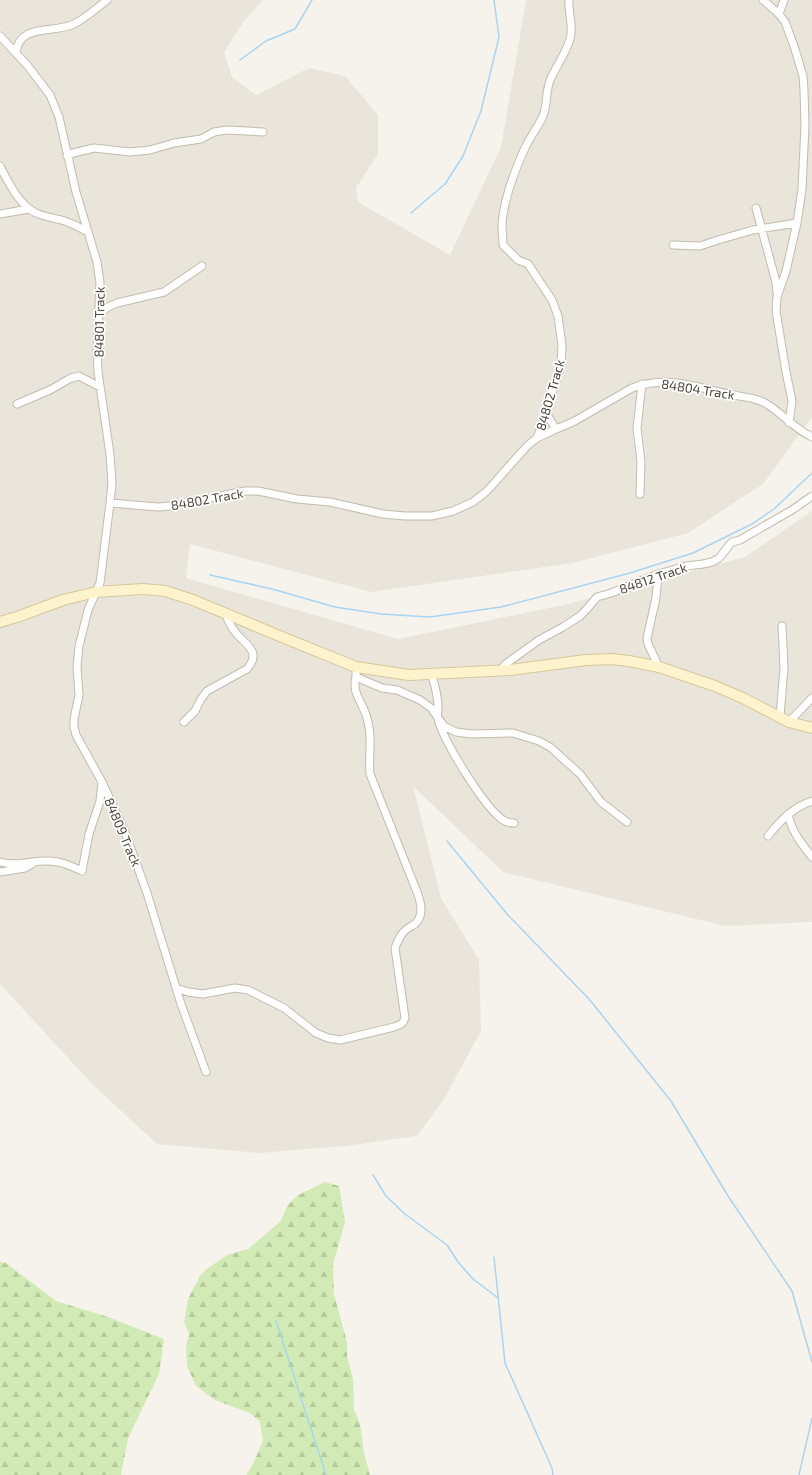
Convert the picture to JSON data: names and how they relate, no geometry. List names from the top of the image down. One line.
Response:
{"streets":{"street":["84801 Track","84804 Track","84802 Track","84812 Track","84809 Track"]},"crossings":[["84801 Track","84802 Track"],["84801 Track","84809 Track"],["84804 Track","84802 Track"]]}
